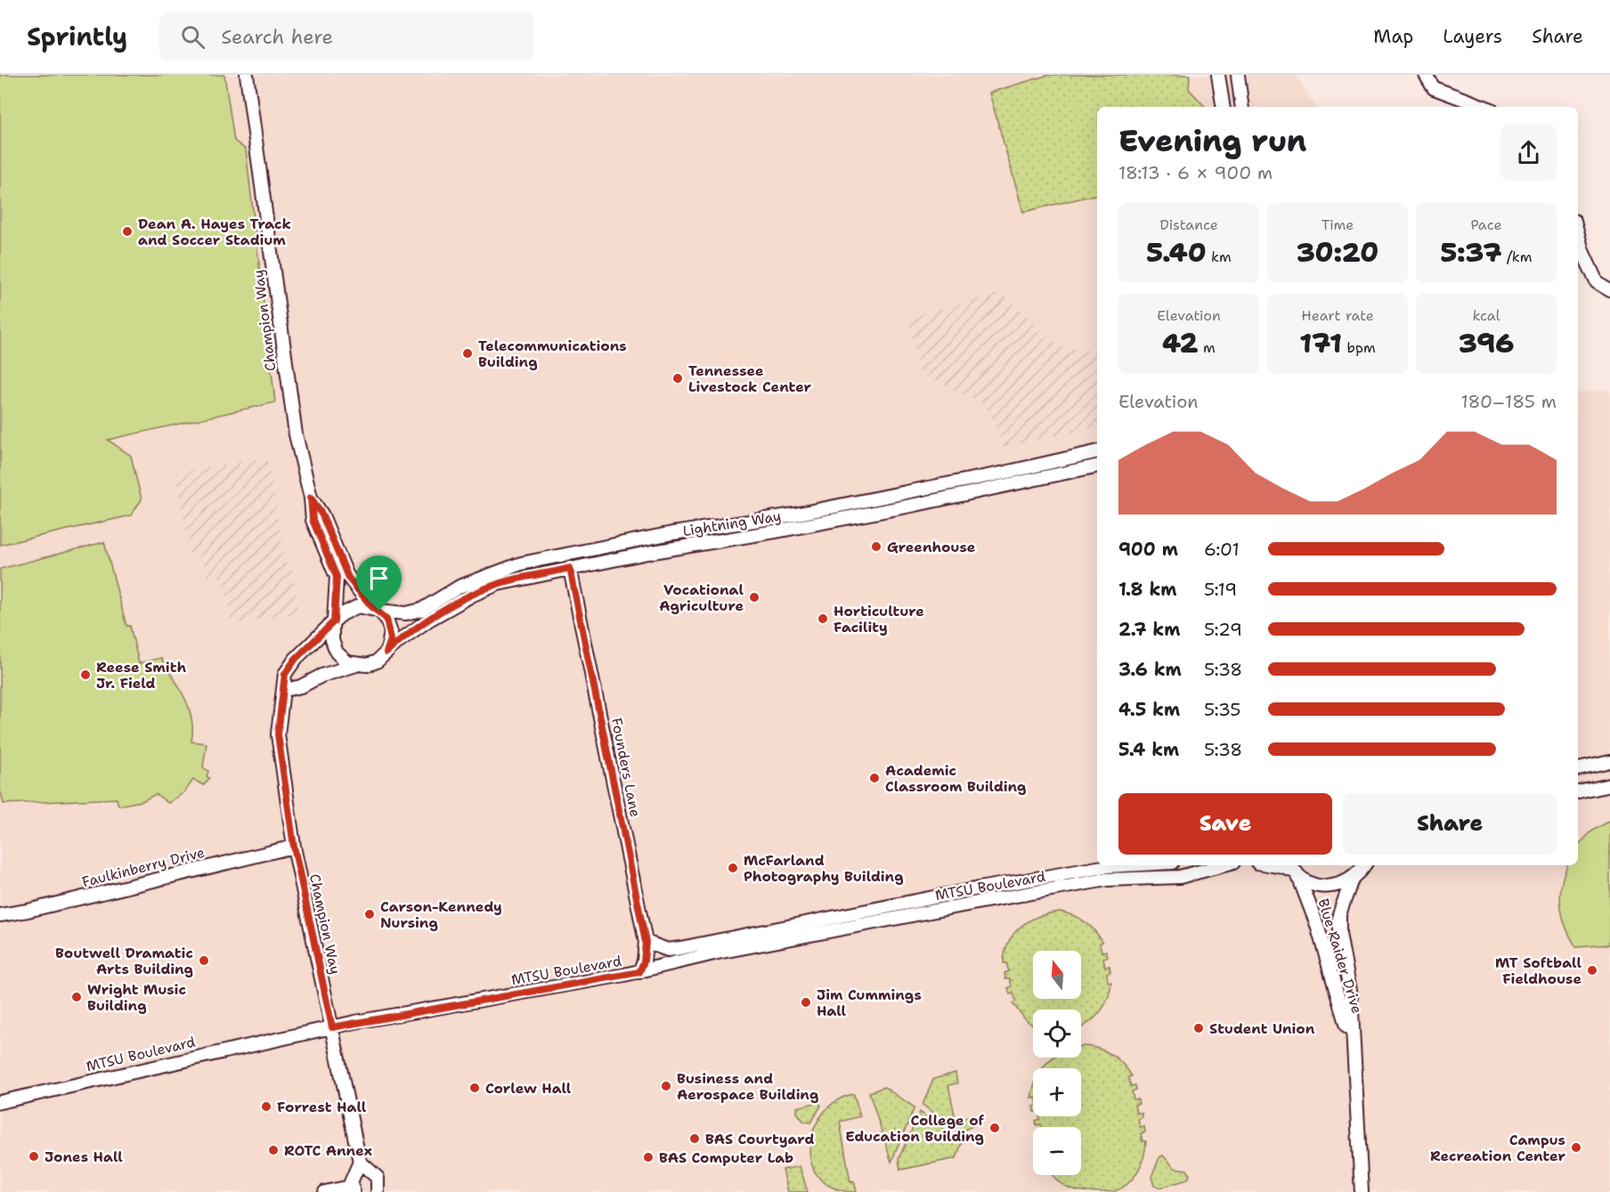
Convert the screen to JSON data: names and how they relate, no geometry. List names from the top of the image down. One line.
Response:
{"streets":{"street":["Champion Way","Lightning Way","Founders Lane","Faulkinberry Drive","MTSU Boulevard","Blue Raider Drive"]},"crossings":[["Champion Way","Lightning Way"],["Champion Way","Faulkinberry Drive"],["Champion Way","MTSU Boulevard"],["Lightning Way","Founders Lane"],["Founders Lane","MTSU Boulevard"]],"places":["Dean A. Hayes Track and Soccer Stadium","Telecommunications Building","Tennessee Livestock Center","Greenhouse","Vocational Agriculture","Horticulture Facility","Reese Smith Jr. Field","Academic Classroom Building","McFarland Photography Building","Carson-Kennedy Nursing","Boutwell Dramatic Arts Building","MT Softball Fieldhouse","Wright Music Building","Jim Cummings Hall","Student Union","Business and Aerospace Building","Corlew Hall","Forrest Hall","College of Education Building","BAS Courtyard","Campus Recreation Center","ROTC Annex","Jones Hall","BAS Computer Lab"],"north":"top","page":{"header":"Sprintly","search":"Search here","nav":["Map","Layers","Share"],"heading":["Evening run","18:13 · 6 × 900 m"],"stats":[["Distance","5.40 km"],["Time","30:20"],["Pace","5:37 /km"],["Elevation","42 m"],["Heart rate","171 bpm"],["kcal","396"]],"chart":["Elevation","180–185 m"],"list":[{"name":"900 m","note":"6:01"},{"name":"1.8 km","note":"5:19"},{"name":"2.7 km","note":"5:29"},{"name":"3.6 km","note":"5:38"},{"name":"4.5 km","note":"5:35"},{"name":"5.4 km","note":"5:38"}],"buttons":["Save","Share"],"map_buttons":["+","−"]}}
